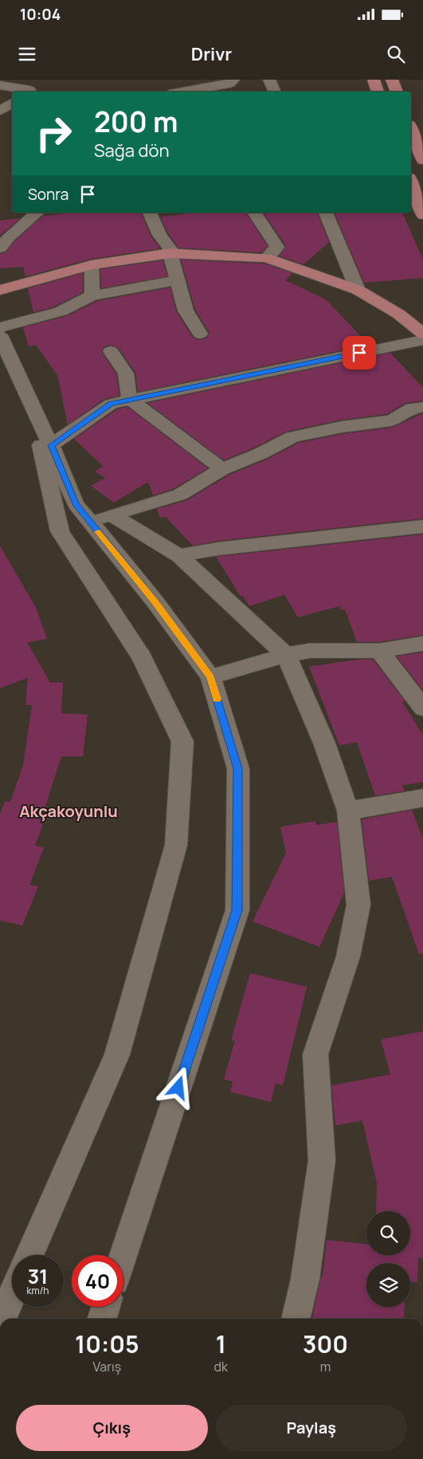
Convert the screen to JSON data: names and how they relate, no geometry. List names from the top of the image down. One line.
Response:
{"districts":["Akçakoyunlu"],"page":{"status":"10:04","header":"Drivr","turn":["200 m","Sağa dön"],"then":"Sonra","speed":"31 km/h","limit":"40","eta":["10:05","Varış","1","dk","300","m"],"buttons":["Çıkış","Paylaş"]}}
